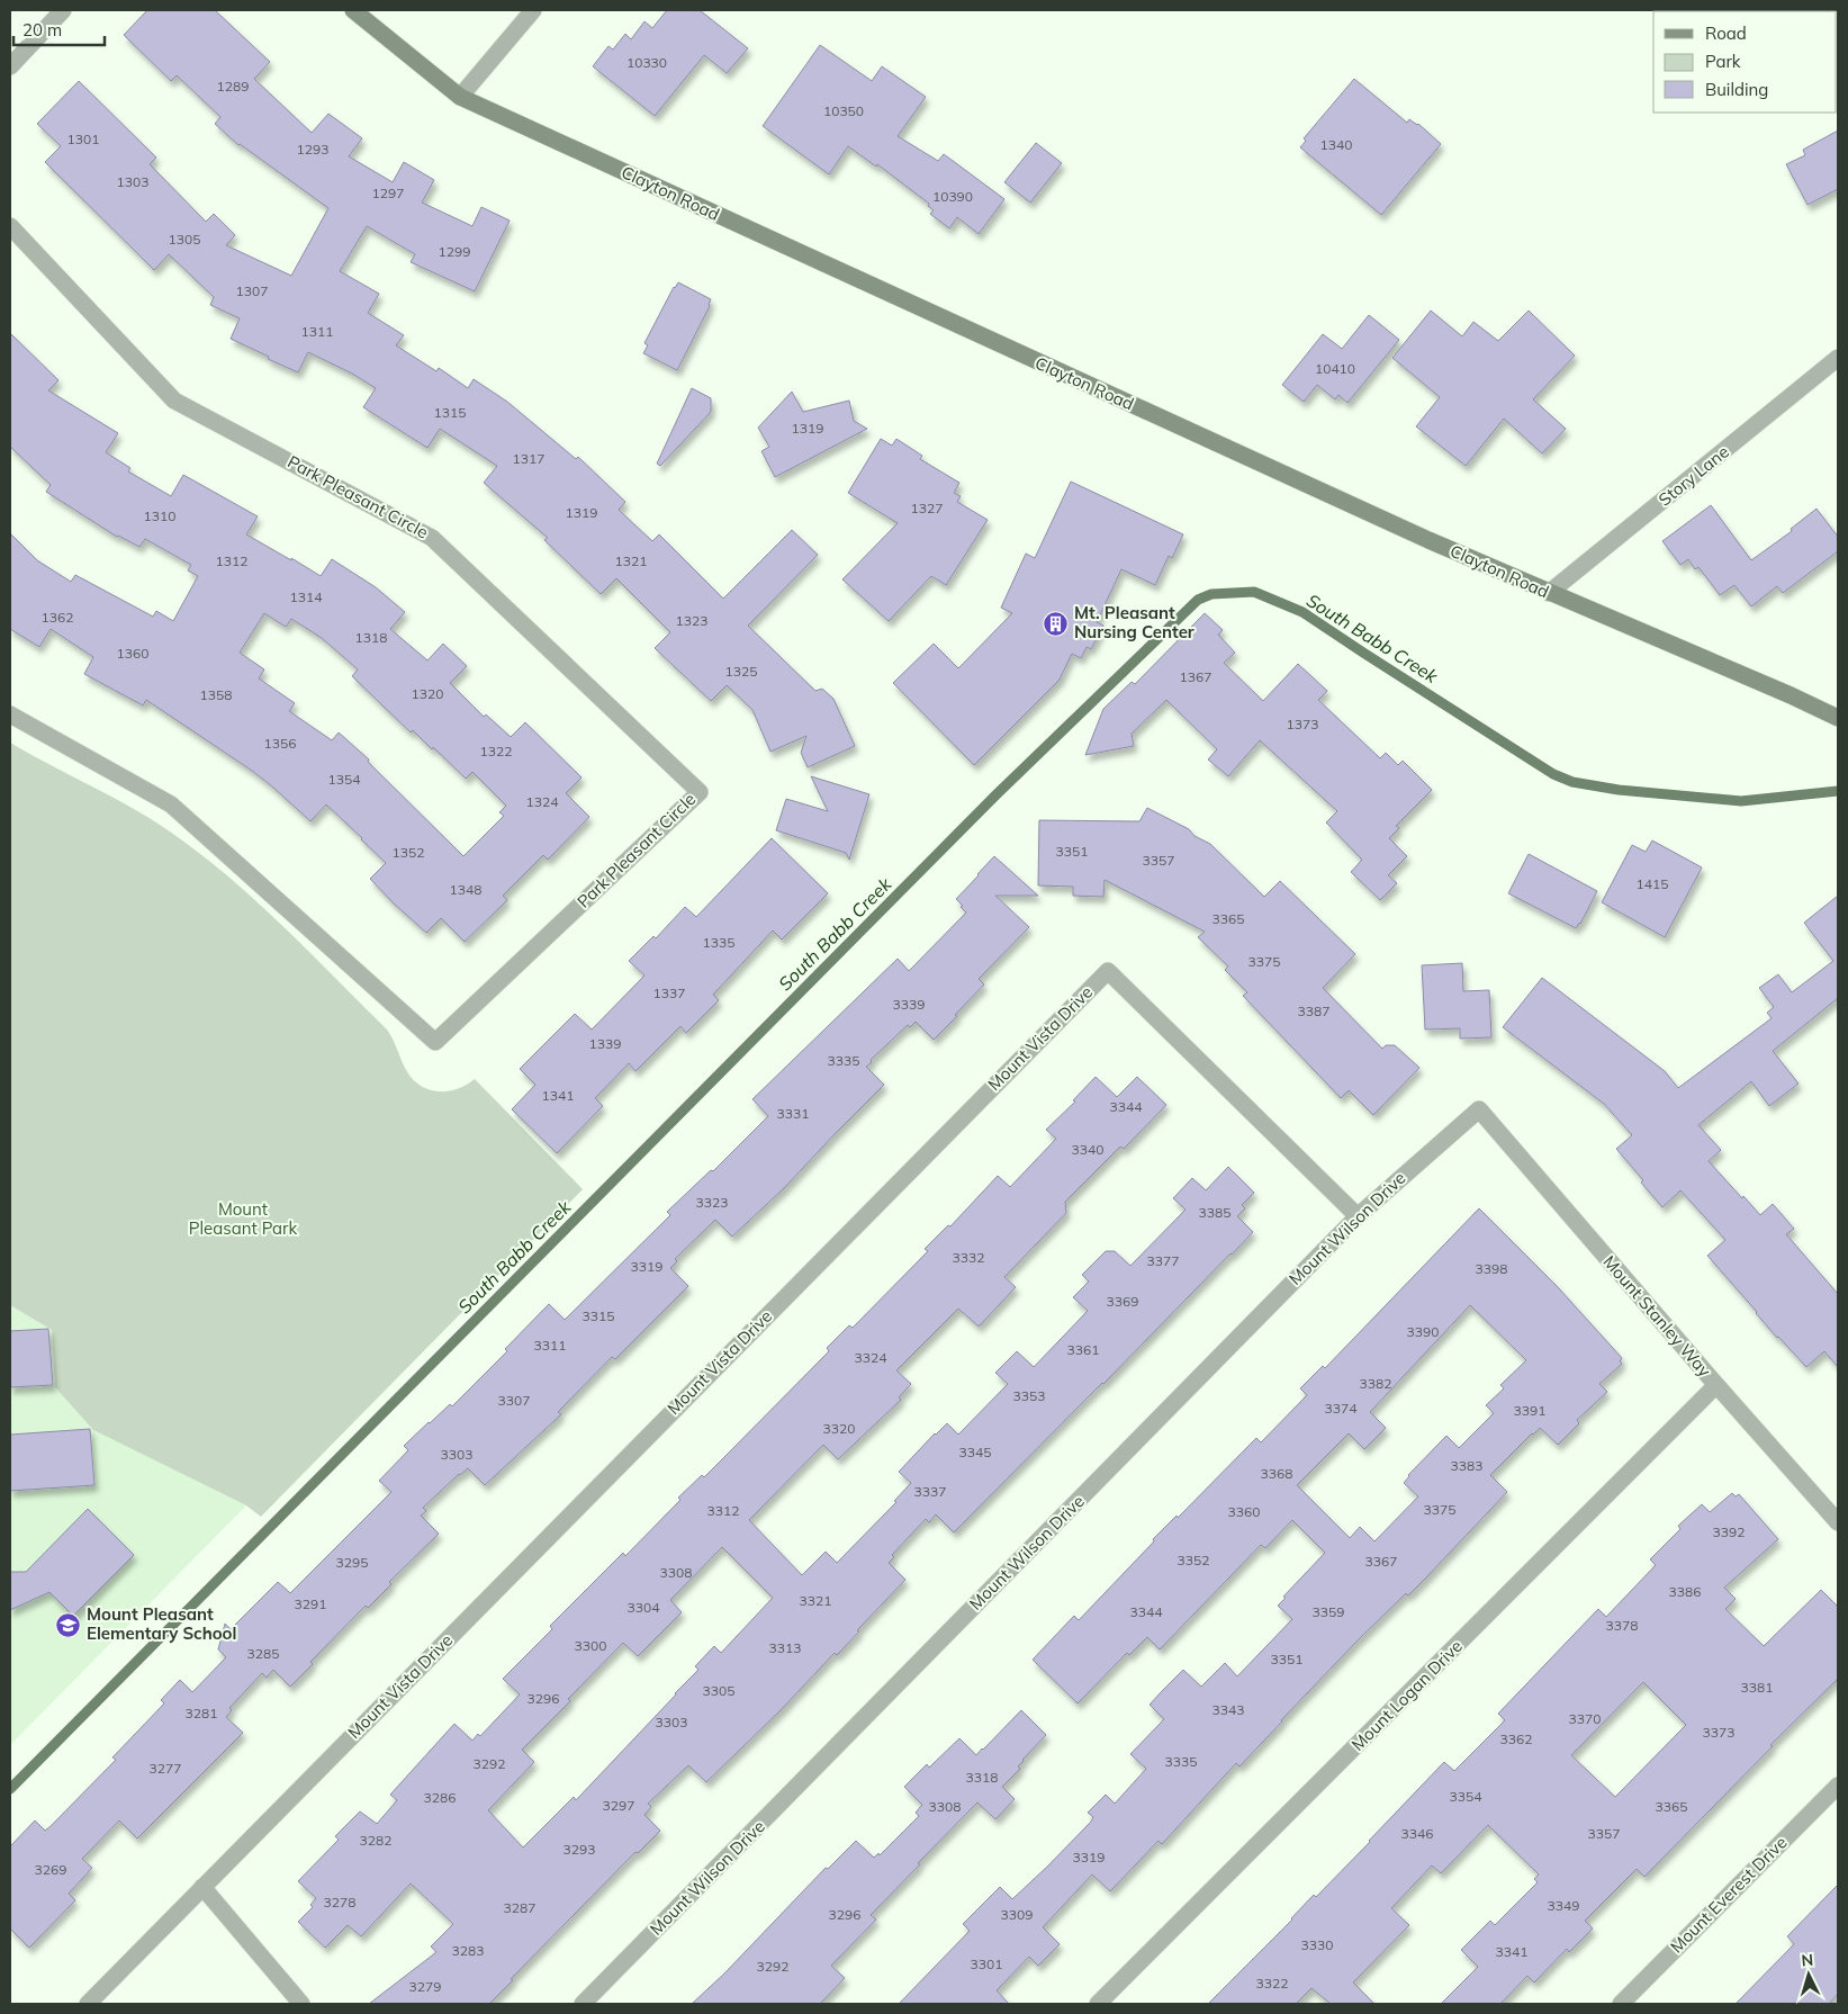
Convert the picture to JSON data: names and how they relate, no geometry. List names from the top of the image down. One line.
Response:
{"streets":{"street":["Clayton Road","Story Lane","Park Pleasant Circle","Mount Vista Drive","Mount Wilson Drive","Mount Stanley Way","Mount Logan Drive","Mount Everest Drive"]},"crossings":[["Clayton Road","Story Lane"],["Mount Vista Drive","Mount Wilson Drive"],["Mount Wilson Drive","Mount Stanley Way"],["Mount Stanley Way","Mount Logan Drive"]],"water":["South Babb Creek"],"parks":["Mount Pleasant Park"],"places":{"building":["Mt. Pleasant Nursing Center"],"school or university":["Mount Pleasant Elementary School"]},"house_numbers":["10330","1289","10350","1301","1340","1293","1303","1297","10390","1305","1299","1307","1311","10410","1315","1319","1317","1327","1319","1310","1312","1321","1314","1362","1323","1318","1360","1325","1367","1320","1358","1373","1356","1322","1354","1324","3351","1352","3357","1415","1348","3365","1335","3375","1337","3339","3387","1339","3335","1341","3344","3331","3340","3323","3385","3332","3377","3319","3398","3369","3315","3390","3311","3361","3324","3382","3353","3307","3374","3391","3320","3345","3303","3383","3368","3337","3375","3312","3360","3392","3352","3367","3295","3308","3386","3321","3291","3304","3344","3359","3378","3300","3313","3285","3351","3381","3305","3296","3343","3281","3370","3303","3373","3362","3335","3292","3277","3318","3354","3286","3297","3308","3365","3346","3357","3282","3293","3319","3269","3278","3349","3287","3296","3309","3330","3283","3341","3301","3292","3322","3279"],"legend":["Road","Park","Building"],"scale_bar":"20 m","north":"top"}
